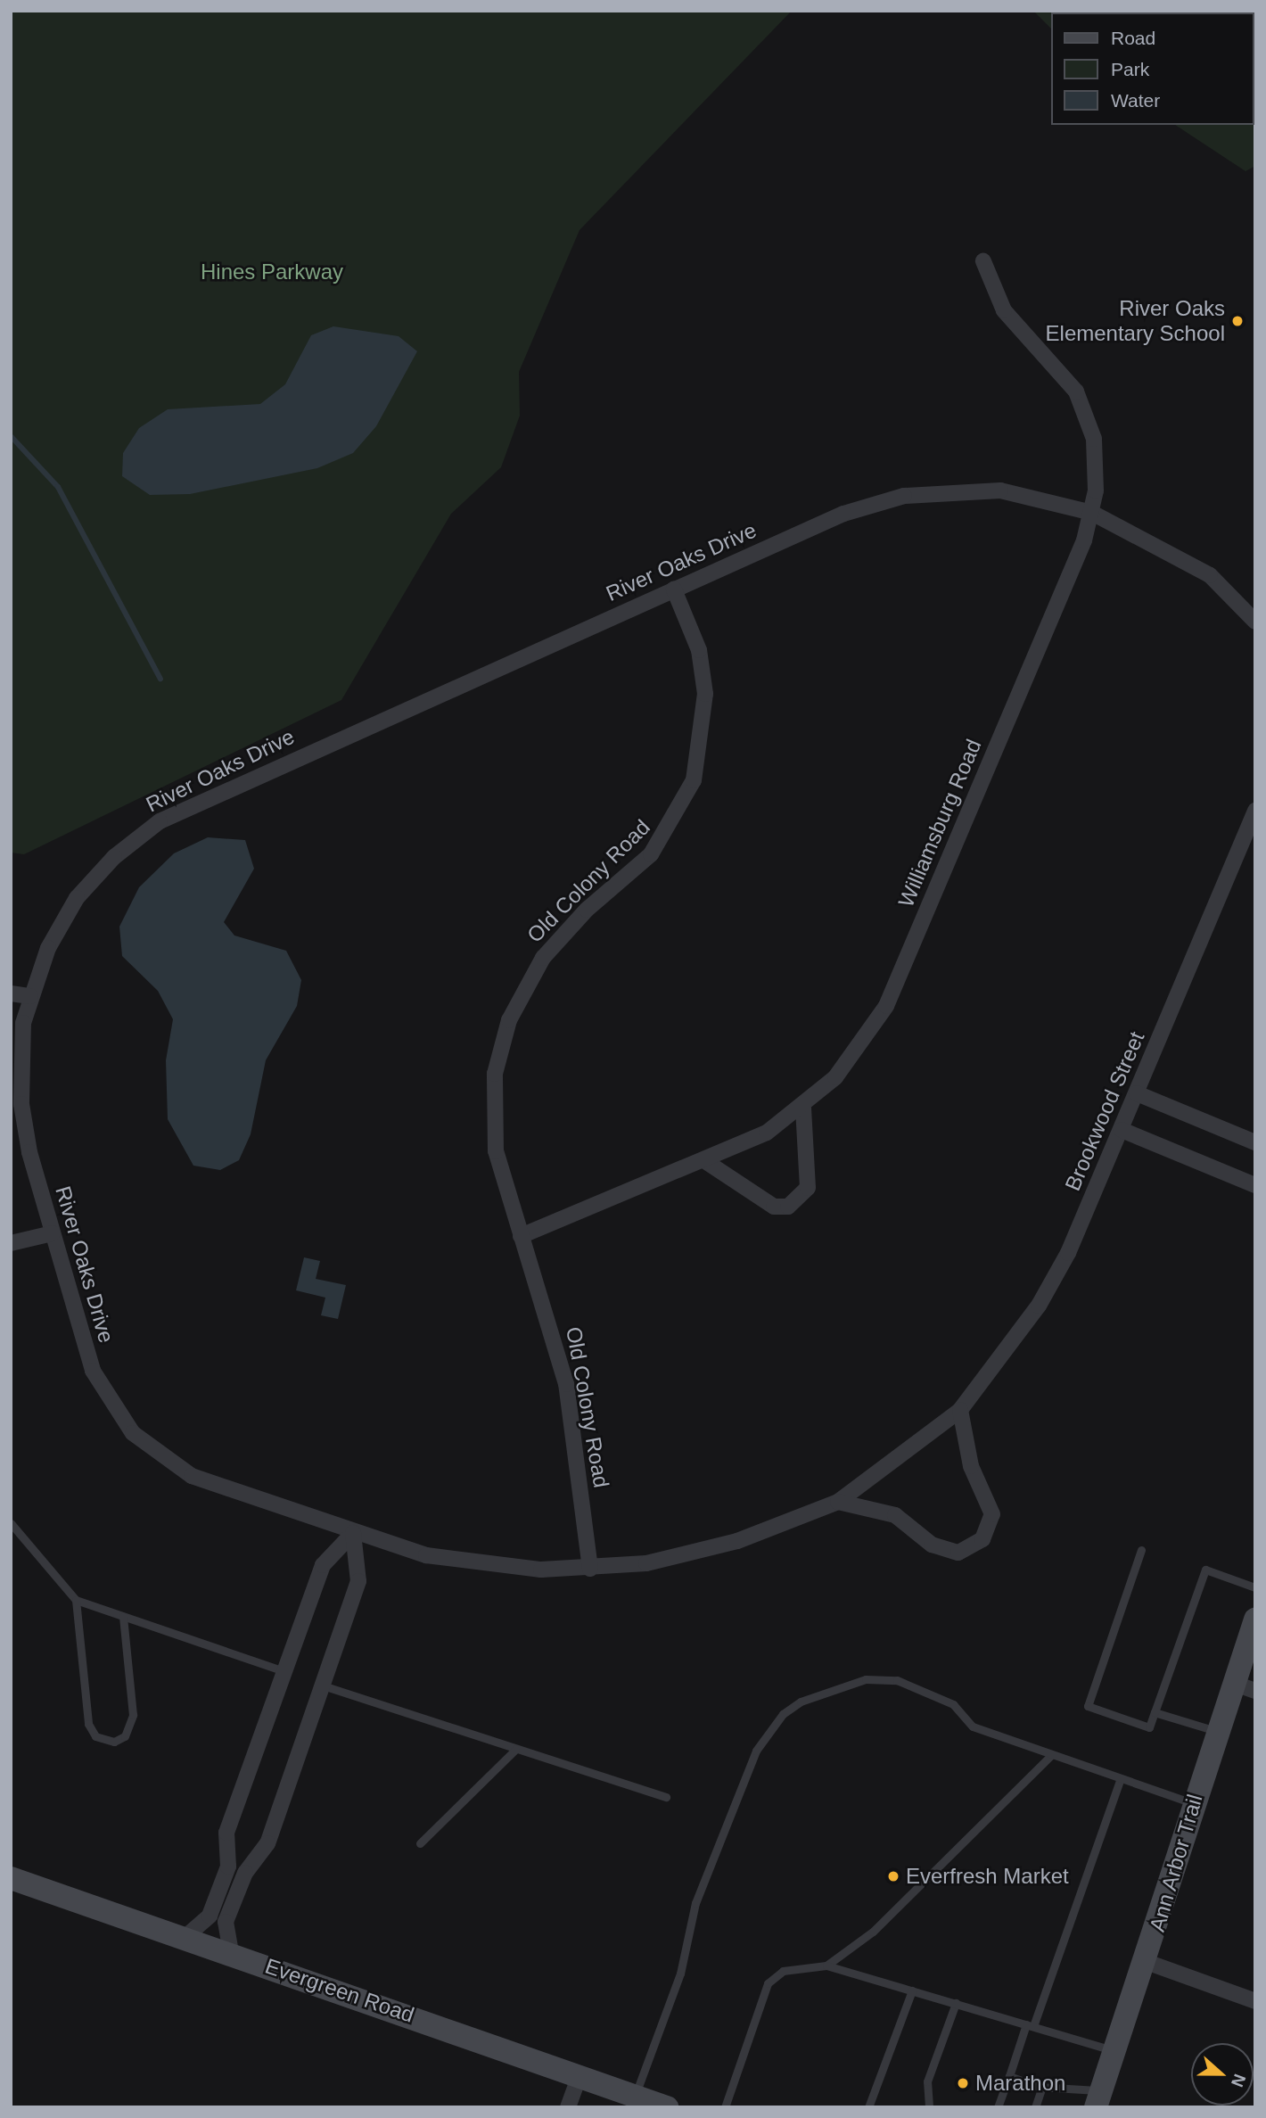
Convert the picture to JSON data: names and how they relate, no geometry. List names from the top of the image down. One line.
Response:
{"streets":{"street":["River Oaks Drive","Williamsburg Road","Old Colony Road","Brookwood Street","Ann Arbor Trail","Evergreen Road"]},"crossings":[["River Oaks Drive","Williamsburg Road"],["River Oaks Drive","Old Colony Road"],["River Oaks Drive","Brookwood Street"],["Williamsburg Road","Old Colony Road"],["Old Colony Road","Brookwood Street"]],"parks":["Hines Parkway"],"places":["River Oaks Elementary School","Everfresh Market","Marathon"],"legend":["Road","Park","Water"],"north":"right"}
